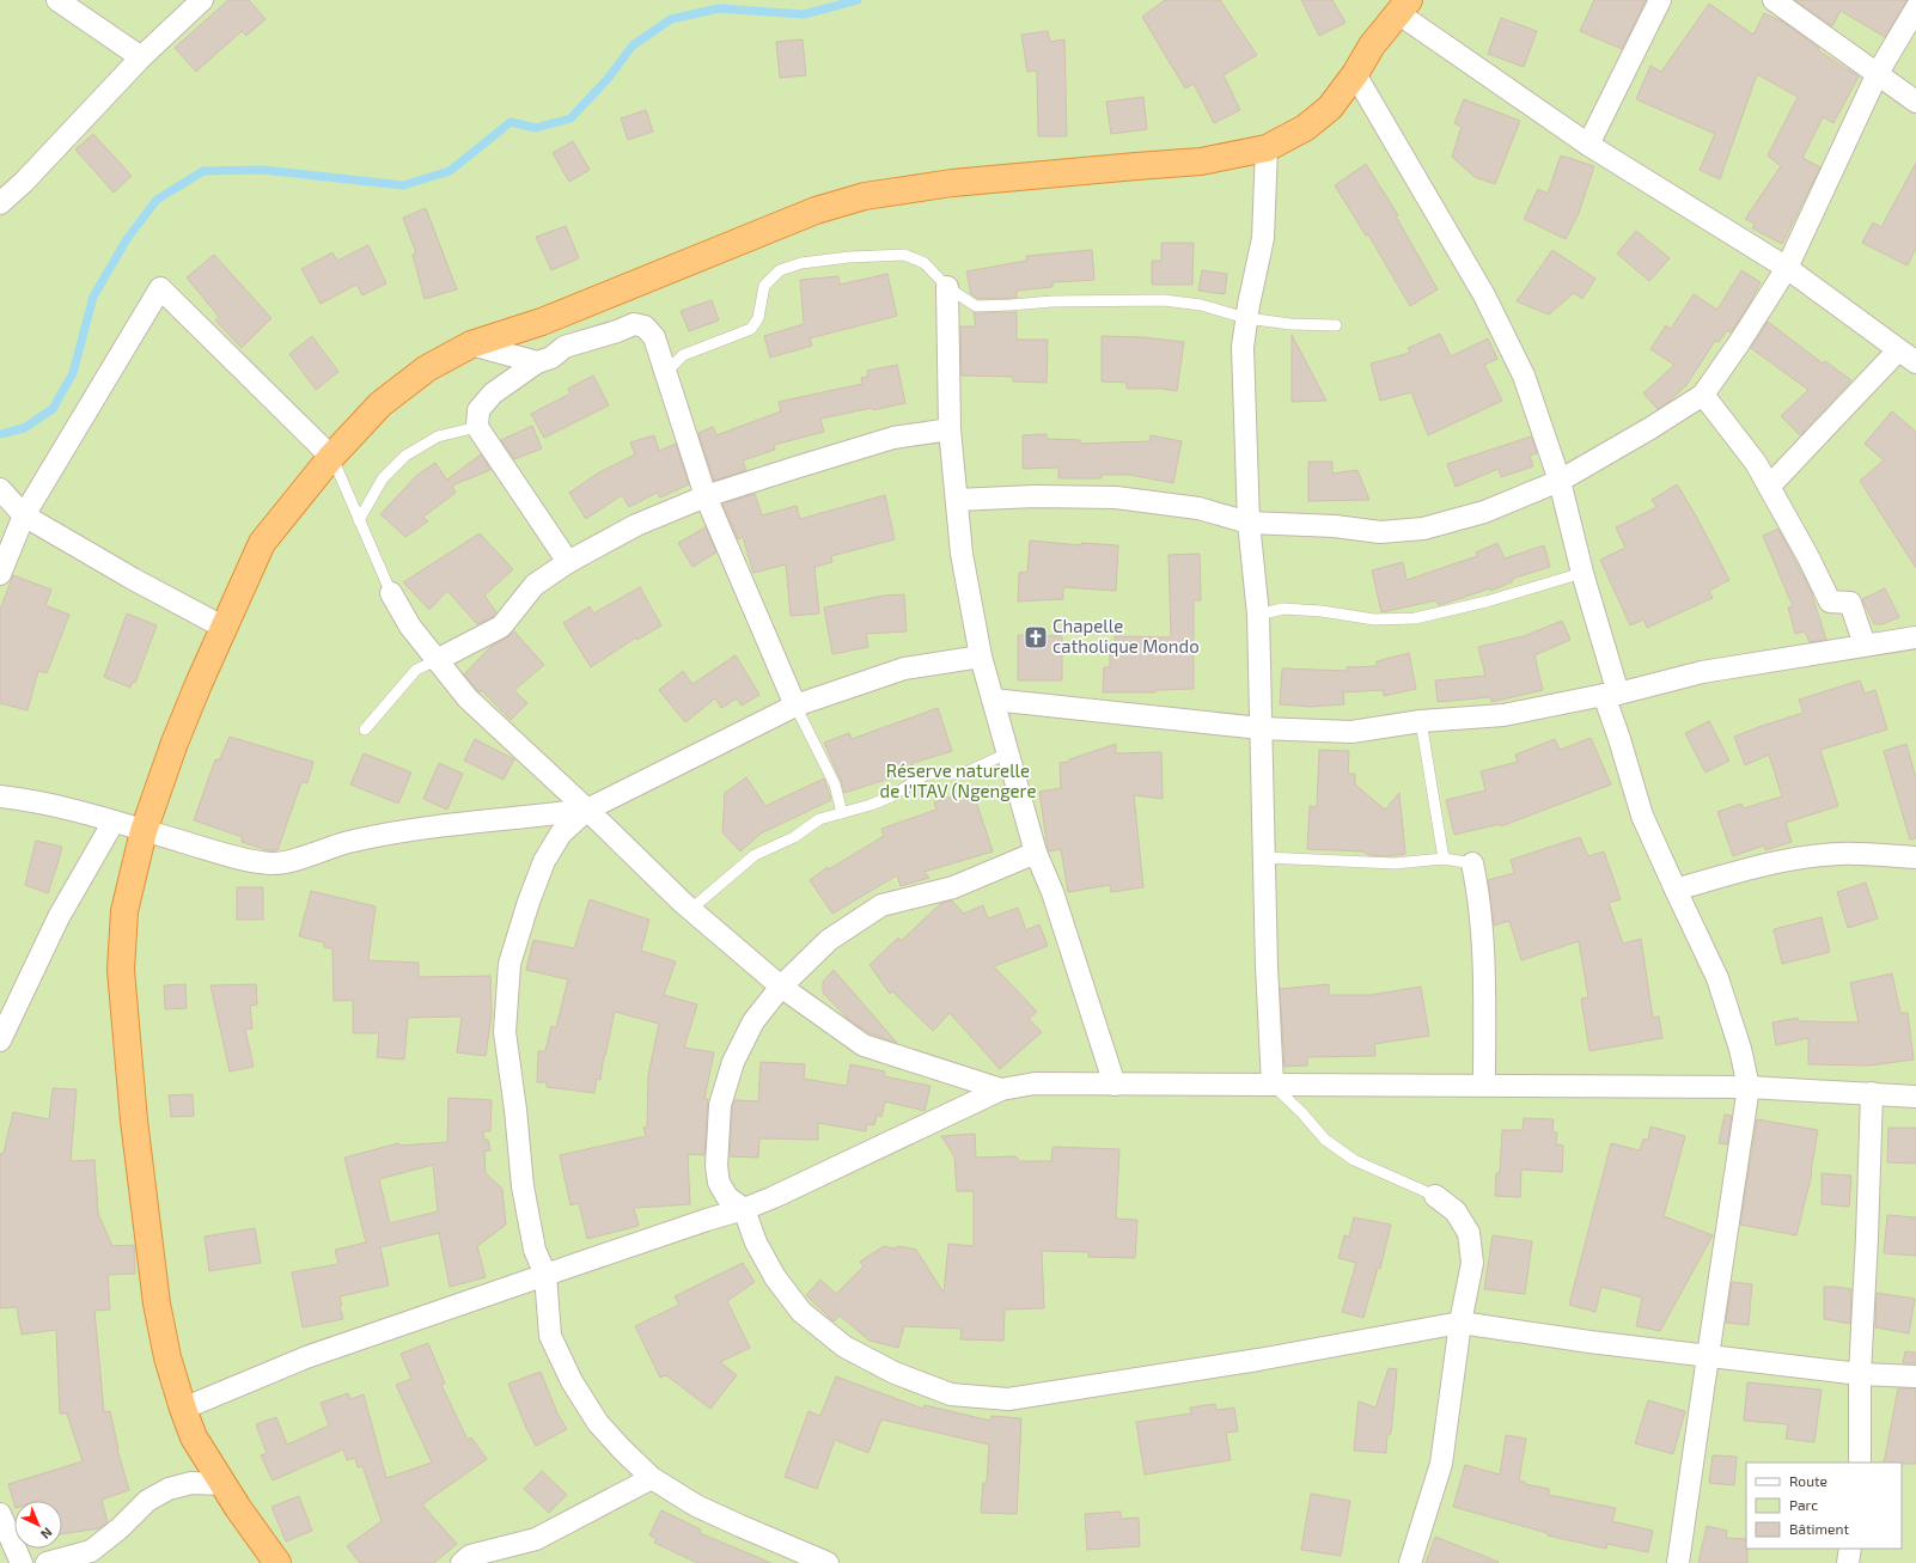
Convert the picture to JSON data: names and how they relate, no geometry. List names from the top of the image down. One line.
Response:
{"parks":["Réserve naturelle de l'ITAV (Ngengere"],"places":{"church":["Chapelle catholique Mondo"]},"legend":["Route","Parc","Bâtiment"],"north":"bottom right"}
